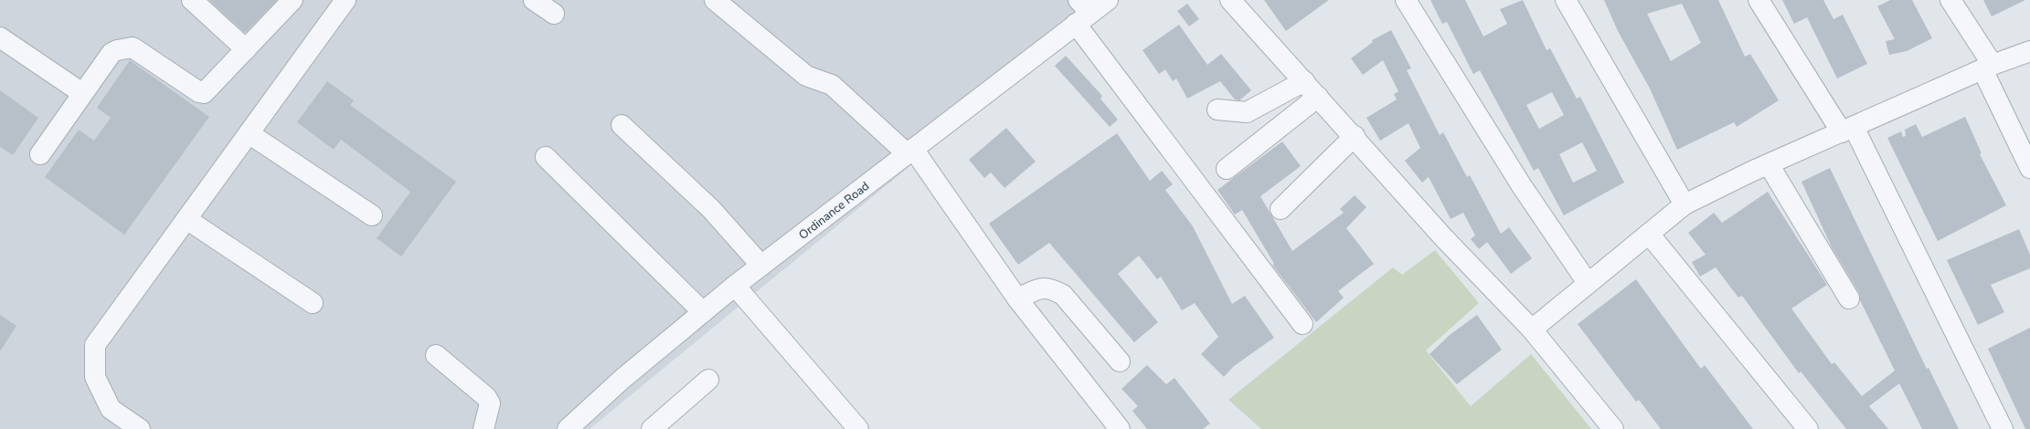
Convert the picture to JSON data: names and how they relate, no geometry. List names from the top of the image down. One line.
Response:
{"streets":{"street":["Ordinance Road"]}}
